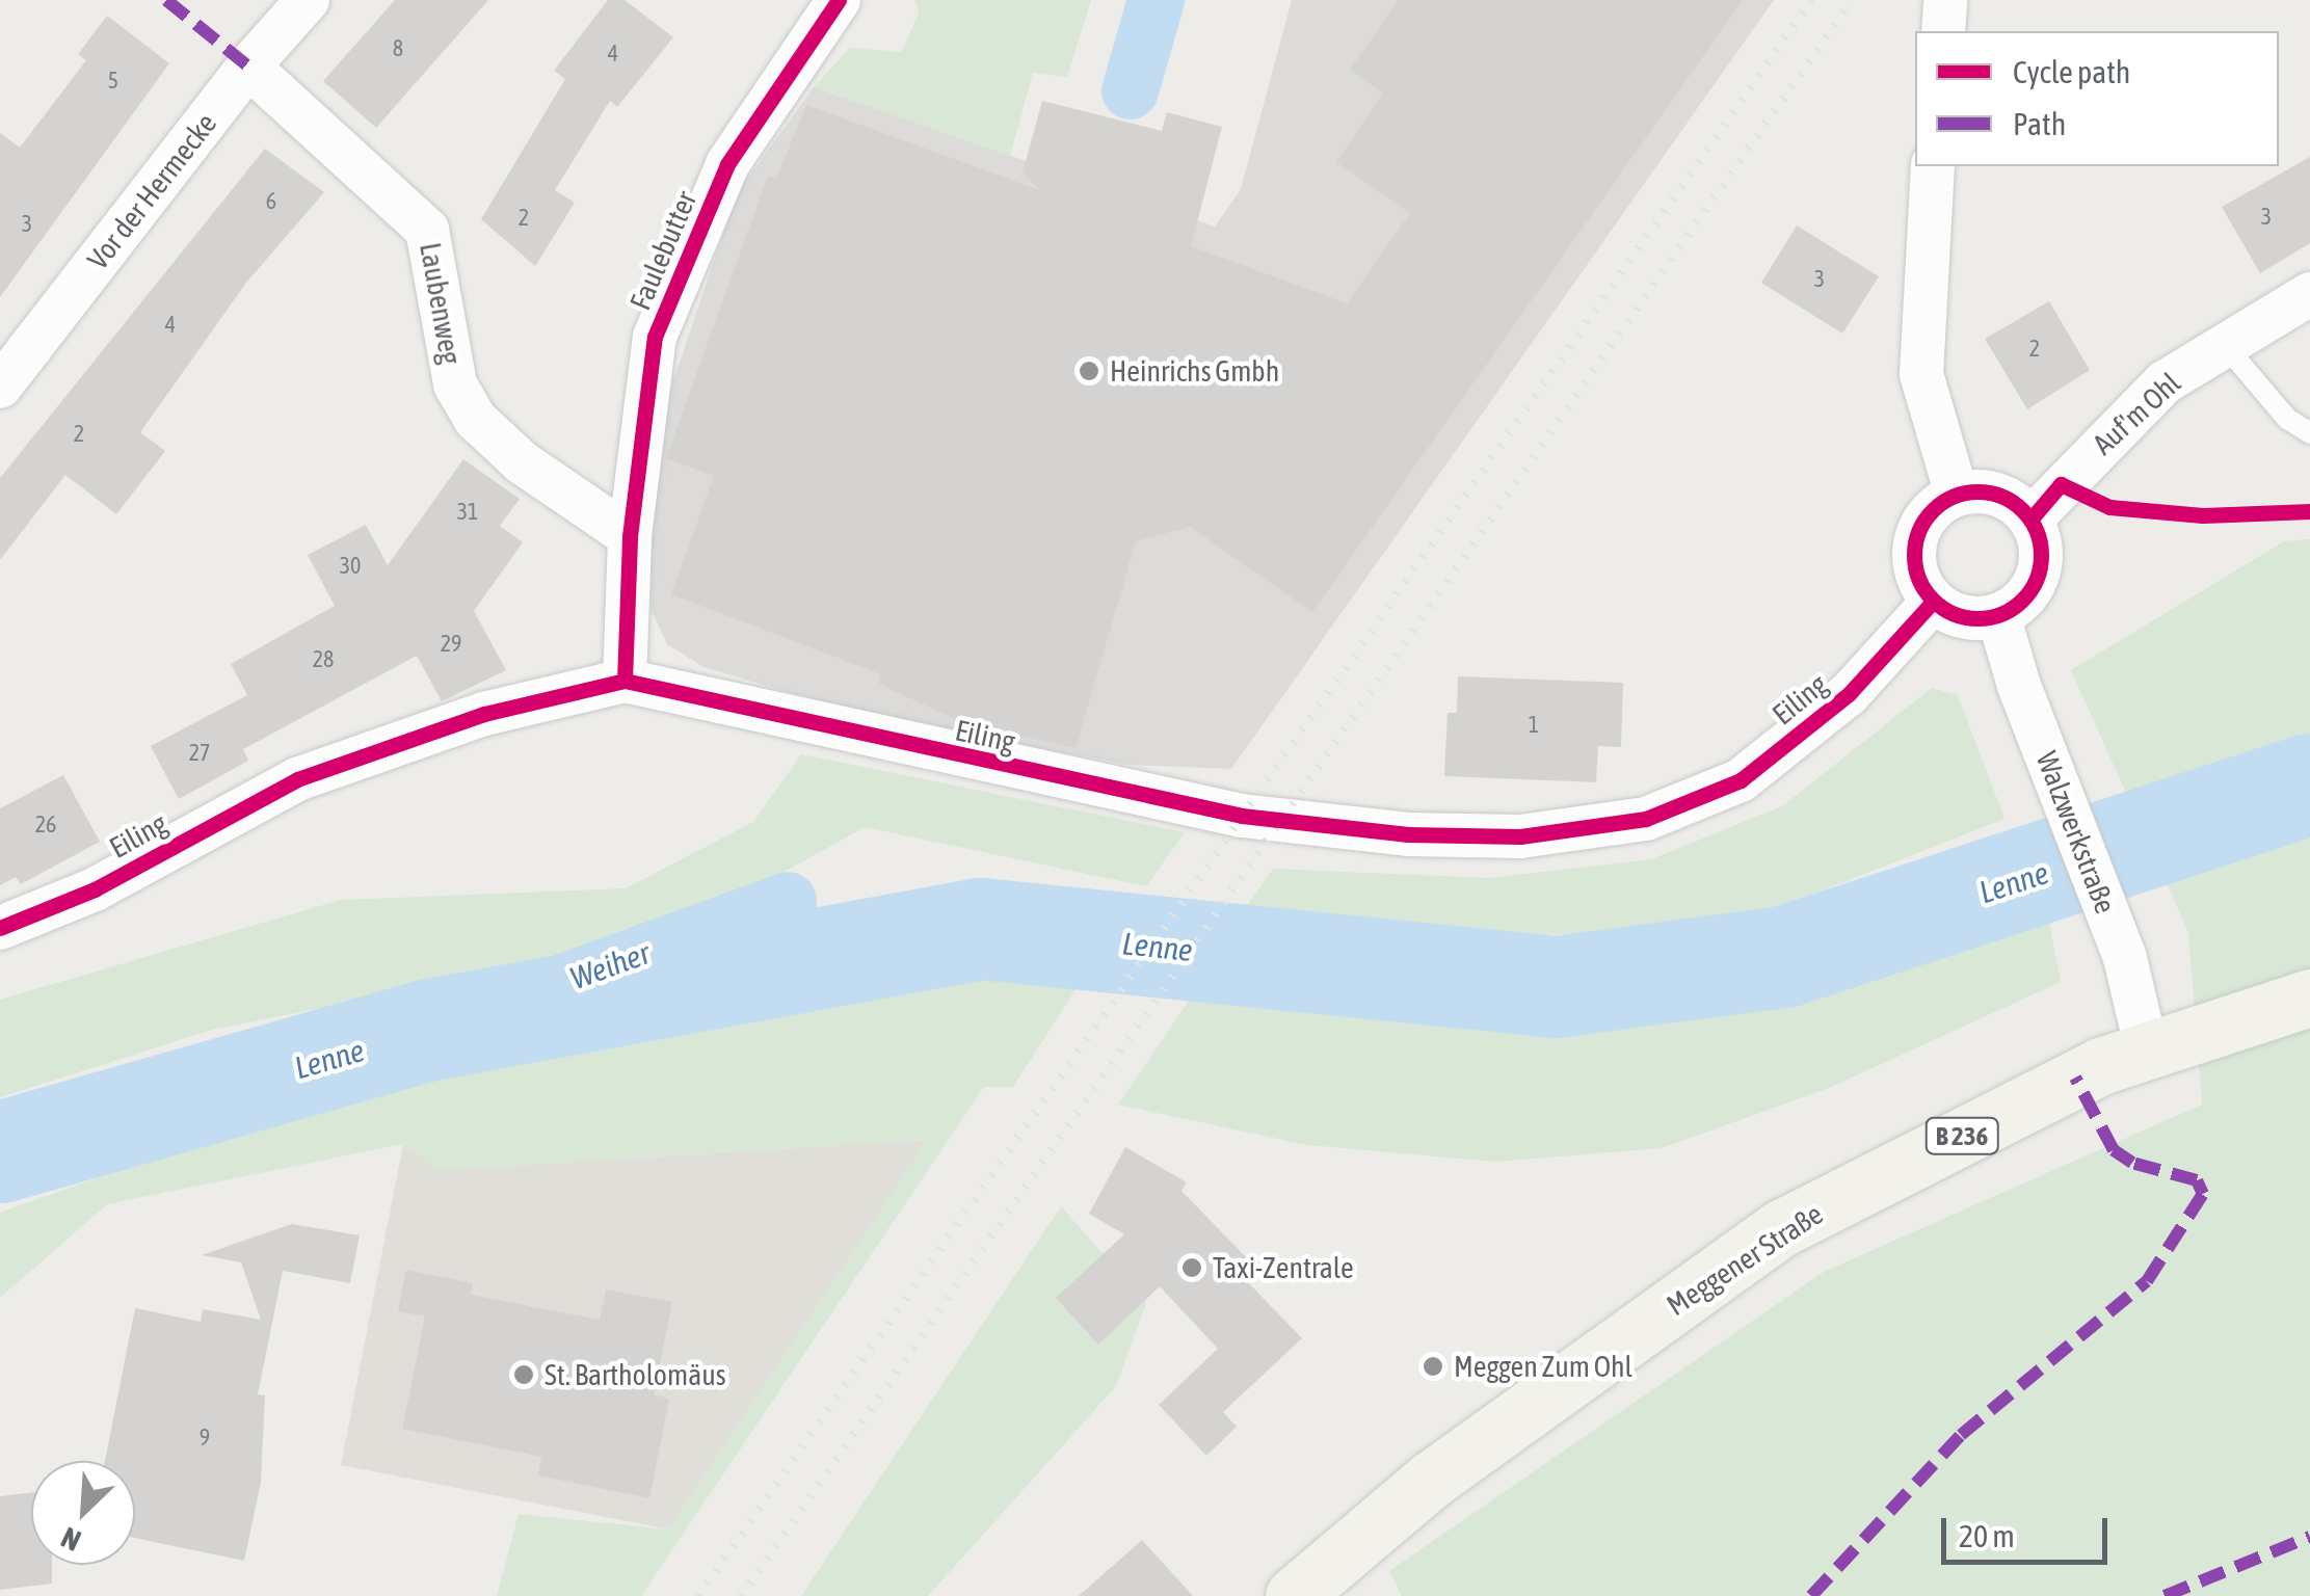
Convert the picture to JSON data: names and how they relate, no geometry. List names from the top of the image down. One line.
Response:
{"streets":{"main road":["B 236","Meggener Straße"],"street":["Vor der Hermecke","Faulebutter","Laubenweg","Auf'm Ohl","Eiling","Walzwerkstraße"]},"crossings":[["Vor der Hermecke","Laubenweg"],["Faulebutter","Laubenweg"],["Faulebutter","Eiling"],["Auf'm Ohl","Eiling"],["Auf'm Ohl","Walzwerkstraße"],["Eiling","Walzwerkstraße"],["Walzwerkstraße","Meggener Straße"]],"water":["Lenne","Weiher"],"places":["Heinrichs Gmbh","Taxi-Zentrale","Meggen Zum Ohl","St. Bartholomäus"],"house_numbers":["8","4","5","6","3","2","3","3","4","2","2","31","30","29","28","1","27","26","9"],"legend":["Cycle path","Path"],"scale_bar":"20 m","north":"bottom left"}
